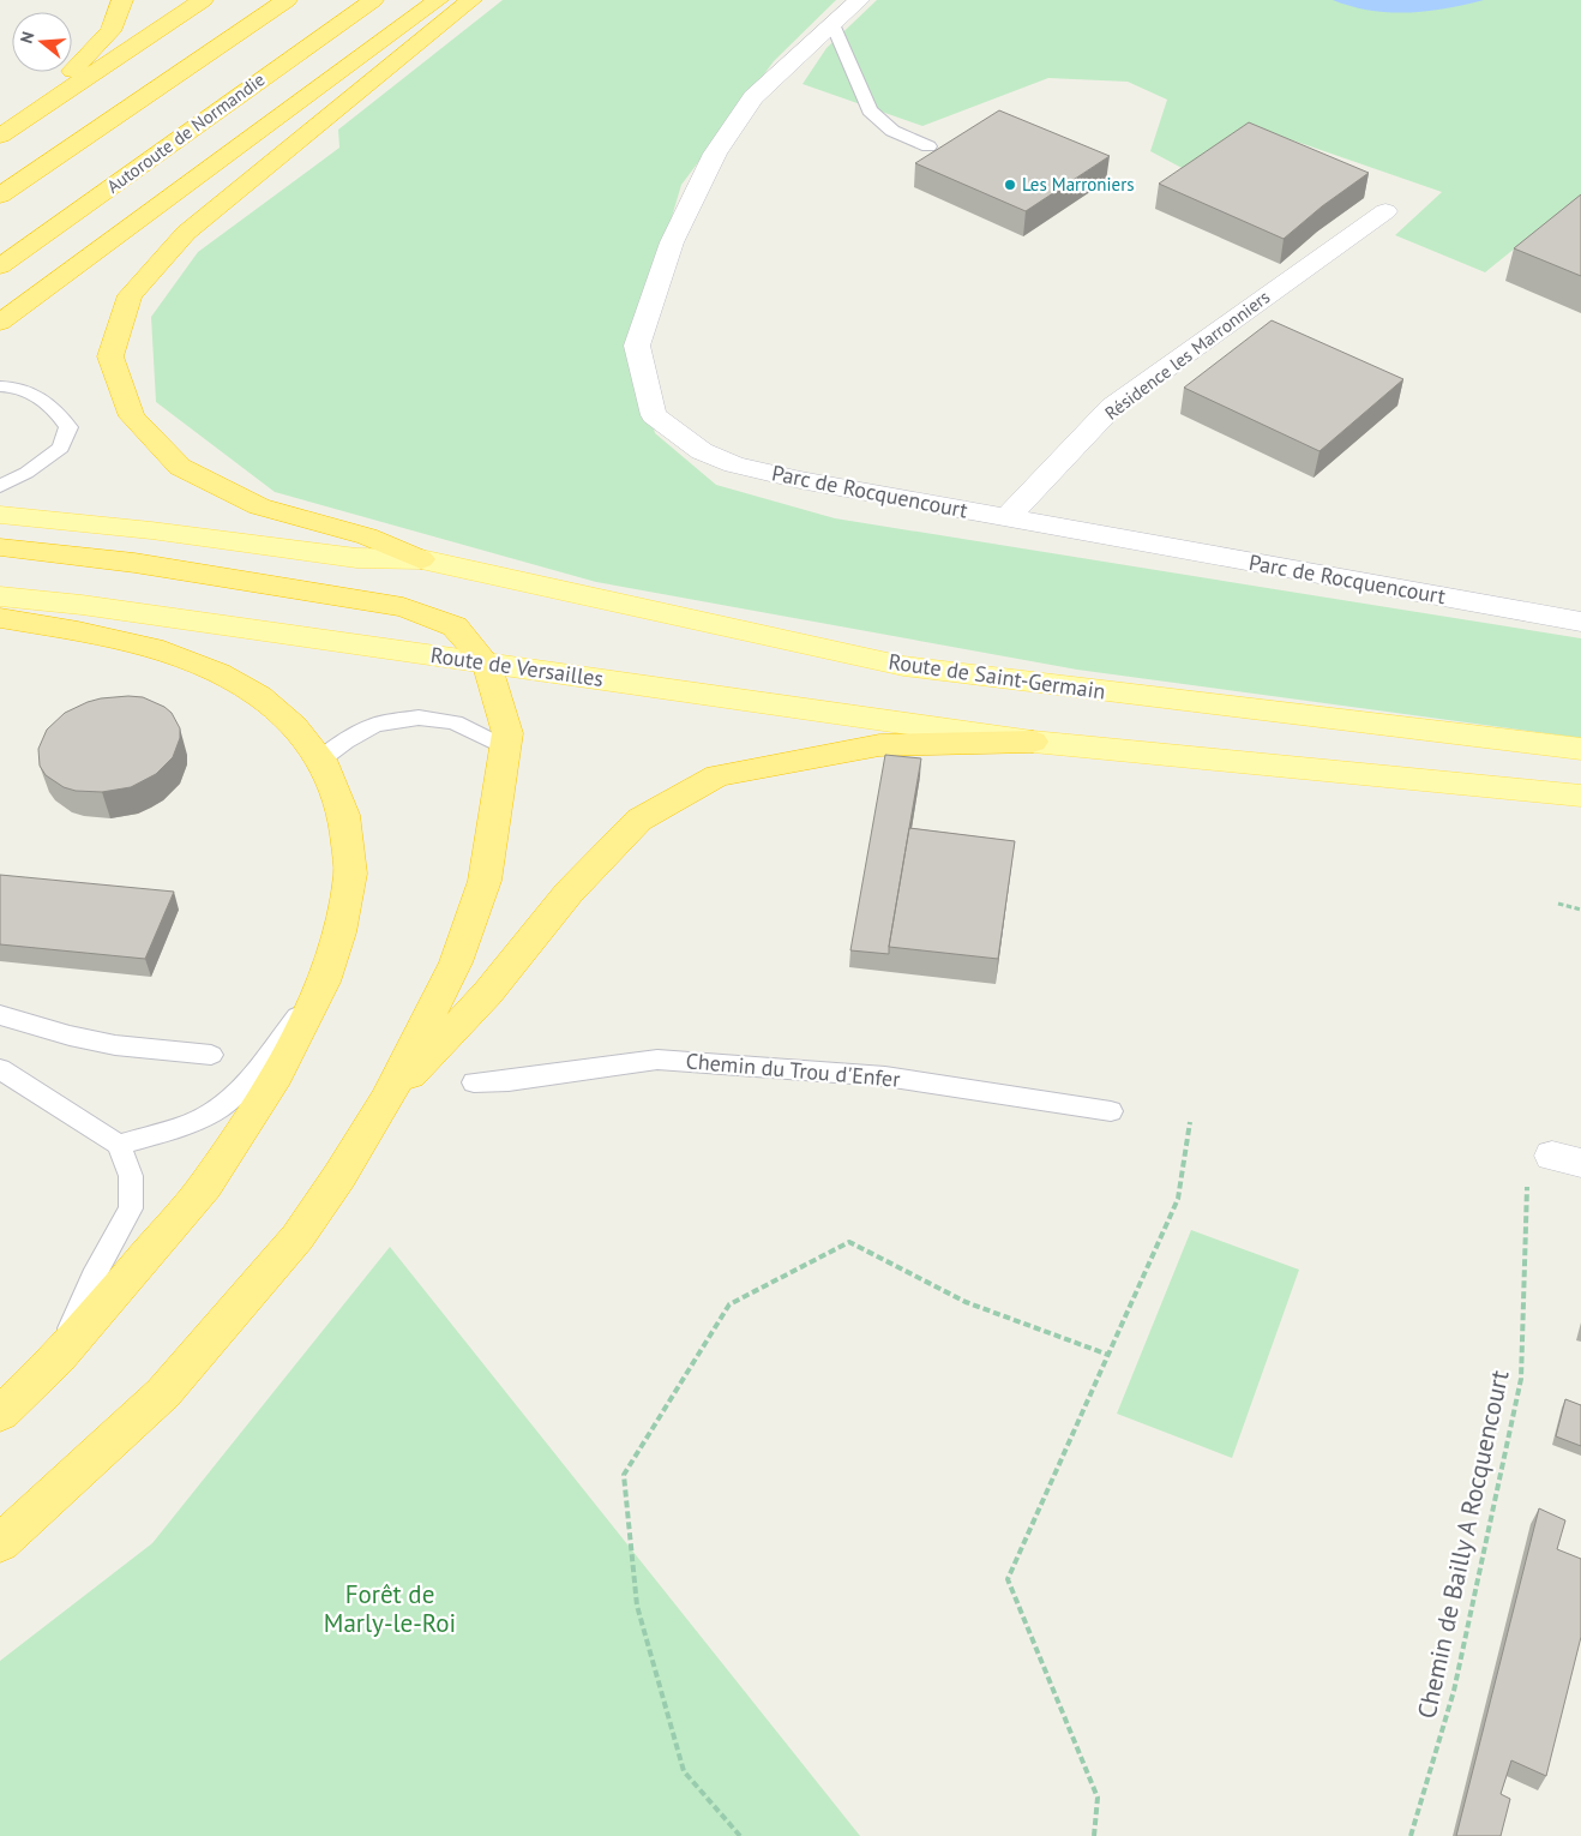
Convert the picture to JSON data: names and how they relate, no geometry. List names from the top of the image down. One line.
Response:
{"streets":{"highway":["Autoroute de Normandie"],"main road":["Route de Versailles","Route de Saint-Germain"],"street":["Résidence les Marronniers","Parc de Rocquencourt"],"lane":["Chemin du Trou d'Enfer"],"path":["Chemin de Bailly A Rocquencourt"]},"crossings":[["Résidence les Marronniers","Parc de Rocquencourt"]],"parks":["Forêt de Marly-le-Roi"],"places":["Les Marroniers"],"north":"left"}
